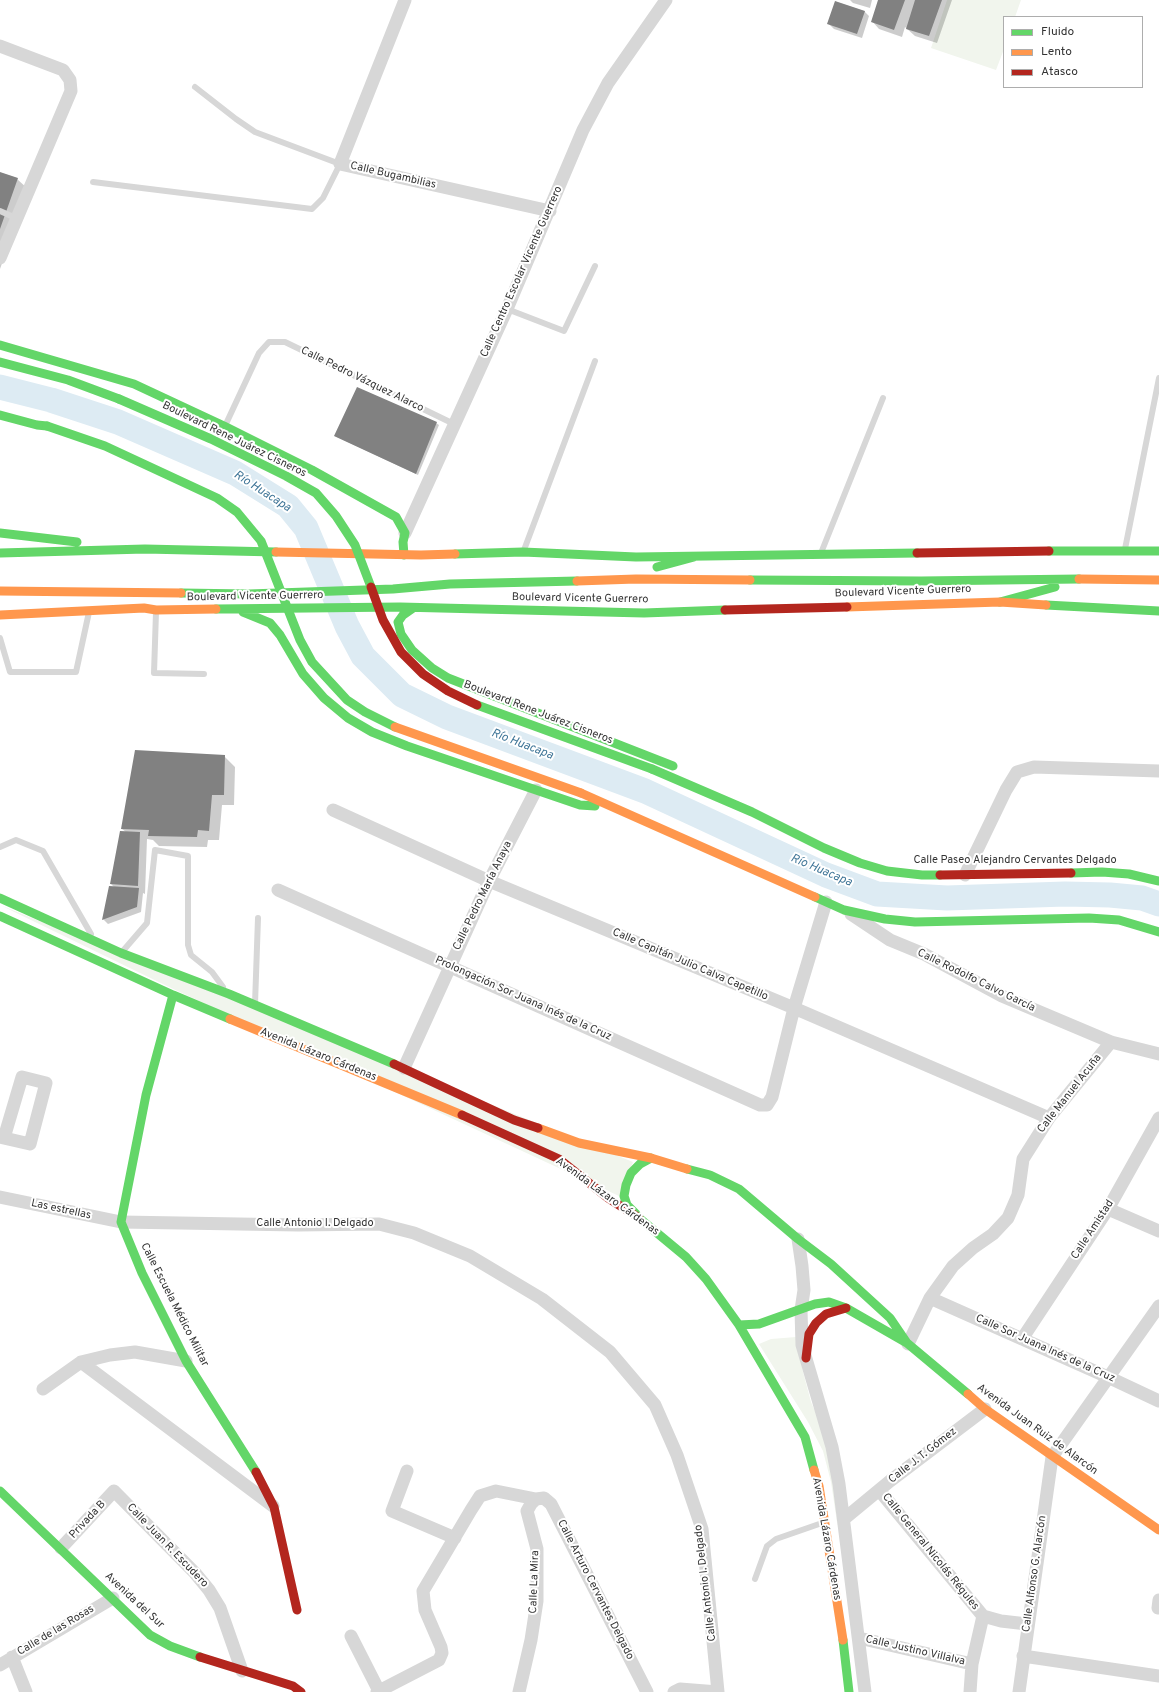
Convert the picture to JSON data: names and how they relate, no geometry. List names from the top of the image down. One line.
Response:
{"streets":{"main road":["Calle Centro Escolar Vicente Guerrero","Boulevard Rene Juárez Cisneros","Boulevard Vicente Guerrero","Calle Paseo Alejandro Cervantes Delgado","Avenida Lázaro Cárdenas","Calle Escuela Médico Militar","Avenida Juan Ruiz de Alarcón","Avenida del Sur"],"street":["Calle Bugambilias","Calle Pedro María Anaya","Calle Capitán Julio Calva Capetillo","Calle Rodolfo Calvo García","Prolongación Sor Juana Inés de la Cruz","Calle Manuel Acuña","Las estrellas","Calle Antonio I. Delgado","Calle Amistad","Calle Sor Juana Inés de la Cruz","Calle J. T. Gómez","Privada B","Calle Juan R. Escudero","Calle General Nicolás Régules","Calle Alfonso G. Alarcón","Calle La Mira","Calle Arturo Cervantes Delgado","Calle de las Rosas","Calle Justino Villalva"],"lane":["Calle Pedro Vázquez Alarco"]},"crossings":[["Calle Bugambilias","Calle Centro Escolar Vicente Guerrero"],["Calle Centro Escolar Vicente Guerrero","Calle Pedro Vázquez Alarco"],["Boulevard Rene Juárez Cisneros","Calle Paseo Alejandro Cervantes Delgado"],["Calle Pedro María Anaya","Calle Capitán Julio Calva Capetillo"],["Calle Pedro María Anaya","Prolongación Sor Juana Inés de la Cruz"],["Calle Pedro María Anaya","Avenida Lázaro Cárdenas"],["Calle Capitán Julio Calva Capetillo","Prolongación Sor Juana Inés de la Cruz"],["Calle Capitán Julio Calva Capetillo","Calle Manuel Acuña"],["Calle Rodolfo Calvo García","Calle Manuel Acuña"],["Avenida Lázaro Cárdenas","Calle Manuel Acuña"],["Avenida Lázaro Cárdenas","Avenida Juan Ruiz de Alarcón"],["Avenida Lázaro Cárdenas","Calle J. T. Gómez"],["Avenida Lázaro Cárdenas","Calle Justino Villalva"],["Calle Manuel Acuña","Calle Sor Juana Inés de la Cruz"],["Calle Manuel Acuña","Avenida Juan Ruiz de Alarcón"],["Las estrellas","Calle Antonio I. Delgado"],["Las estrellas","Calle Escuela Médico Militar"],["Calle Antonio I. Delgado","Calle Escuela Médico Militar"],["Calle Amistad","Calle Sor Juana Inés de la Cruz"],["Avenida Juan Ruiz de Alarcón","Calle J. T. Gómez"],["Avenida Juan Ruiz de Alarcón","Calle Alfonso G. Alarcón"],["Calle J. T. Gómez","Calle General Nicolás Régules"],["Privada B","Calle Juan R. Escudero"],["Privada B","Avenida del Sur"],["Calle Juan R. Escudero","Avenida del Sur"],["Calle General Nicolás Régules","Calle Alfonso G. Alarcón"],["Calle La Mira","Calle Arturo Cervantes Delgado"],["Avenida del Sur","Calle de las Rosas"]],"water":["Río Huacapa"],"legend":["Fluido","Lento","Atasco"]}
